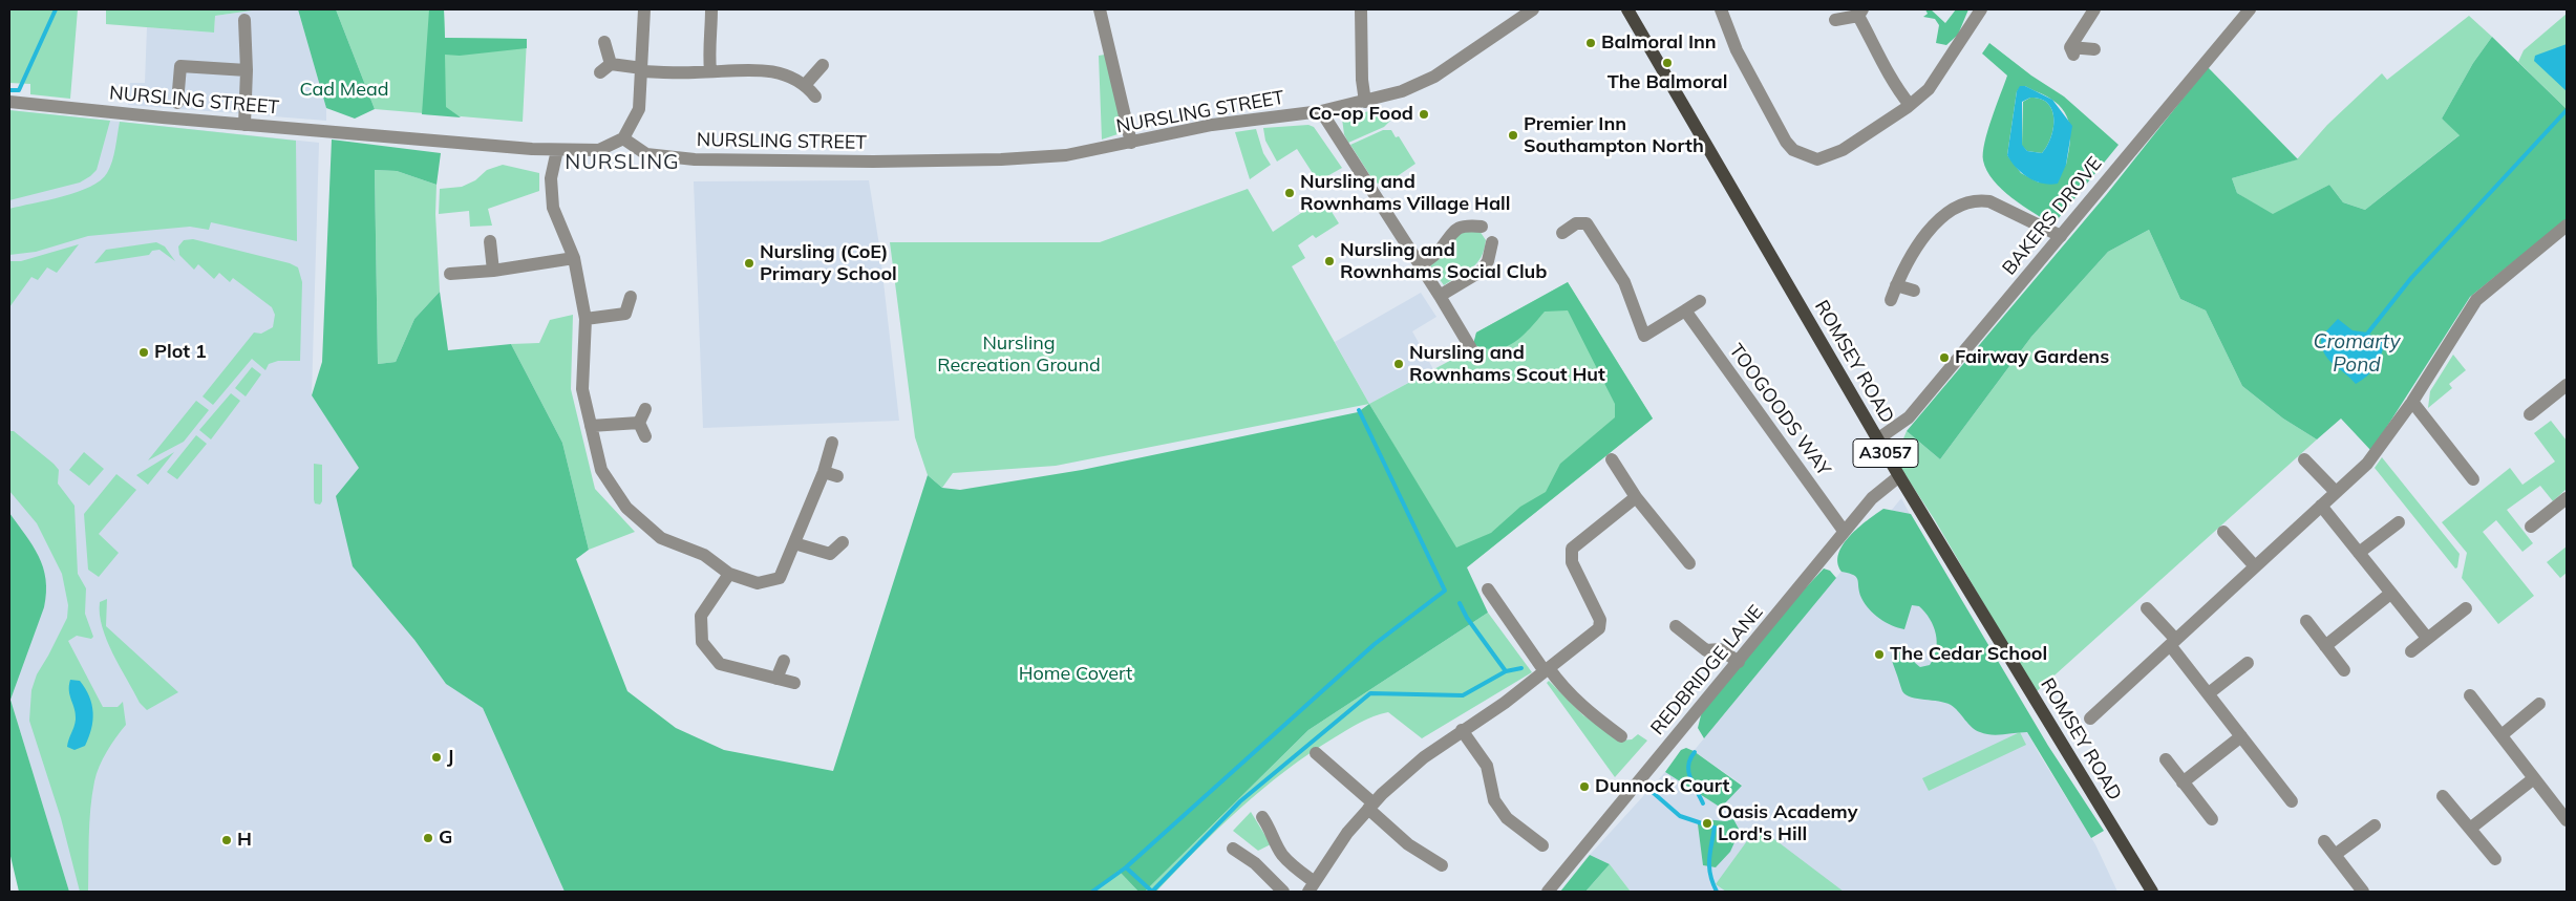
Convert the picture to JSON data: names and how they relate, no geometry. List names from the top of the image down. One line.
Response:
{"streets":{"main road":["ROMSEY ROAD","A3057"],"street":["NURSLING STREET","BAKERS DROVE","TOOGOODS WAY","REDBRIDGE LANE"]},"crossings":[["BAKERS DROVE","ROMSEY ROAD"],["ROMSEY ROAD","REDBRIDGE LANE"],["TOOGOODS WAY","REDBRIDGE LANE"]],"districts":["NURSLING"],"water":["Cromarty Pond"],"parks":["Cad Mead","Nursling Recreation Ground","Home Covert"],"places":["Balmoral Inn","The Balmoral","Co-op Food","Premier Inn Southampton North","Nursling and Rownhams Village Hall","Nursling and Rownhams Social Club","Nursling (CoE) Primary School","Plot 1","Fairway Gardens","Nursling and Rownhams Scout Hut","The Cedar School","J","Dunnock Court","Oasis Academy Lord's Hill","G","H"]}
